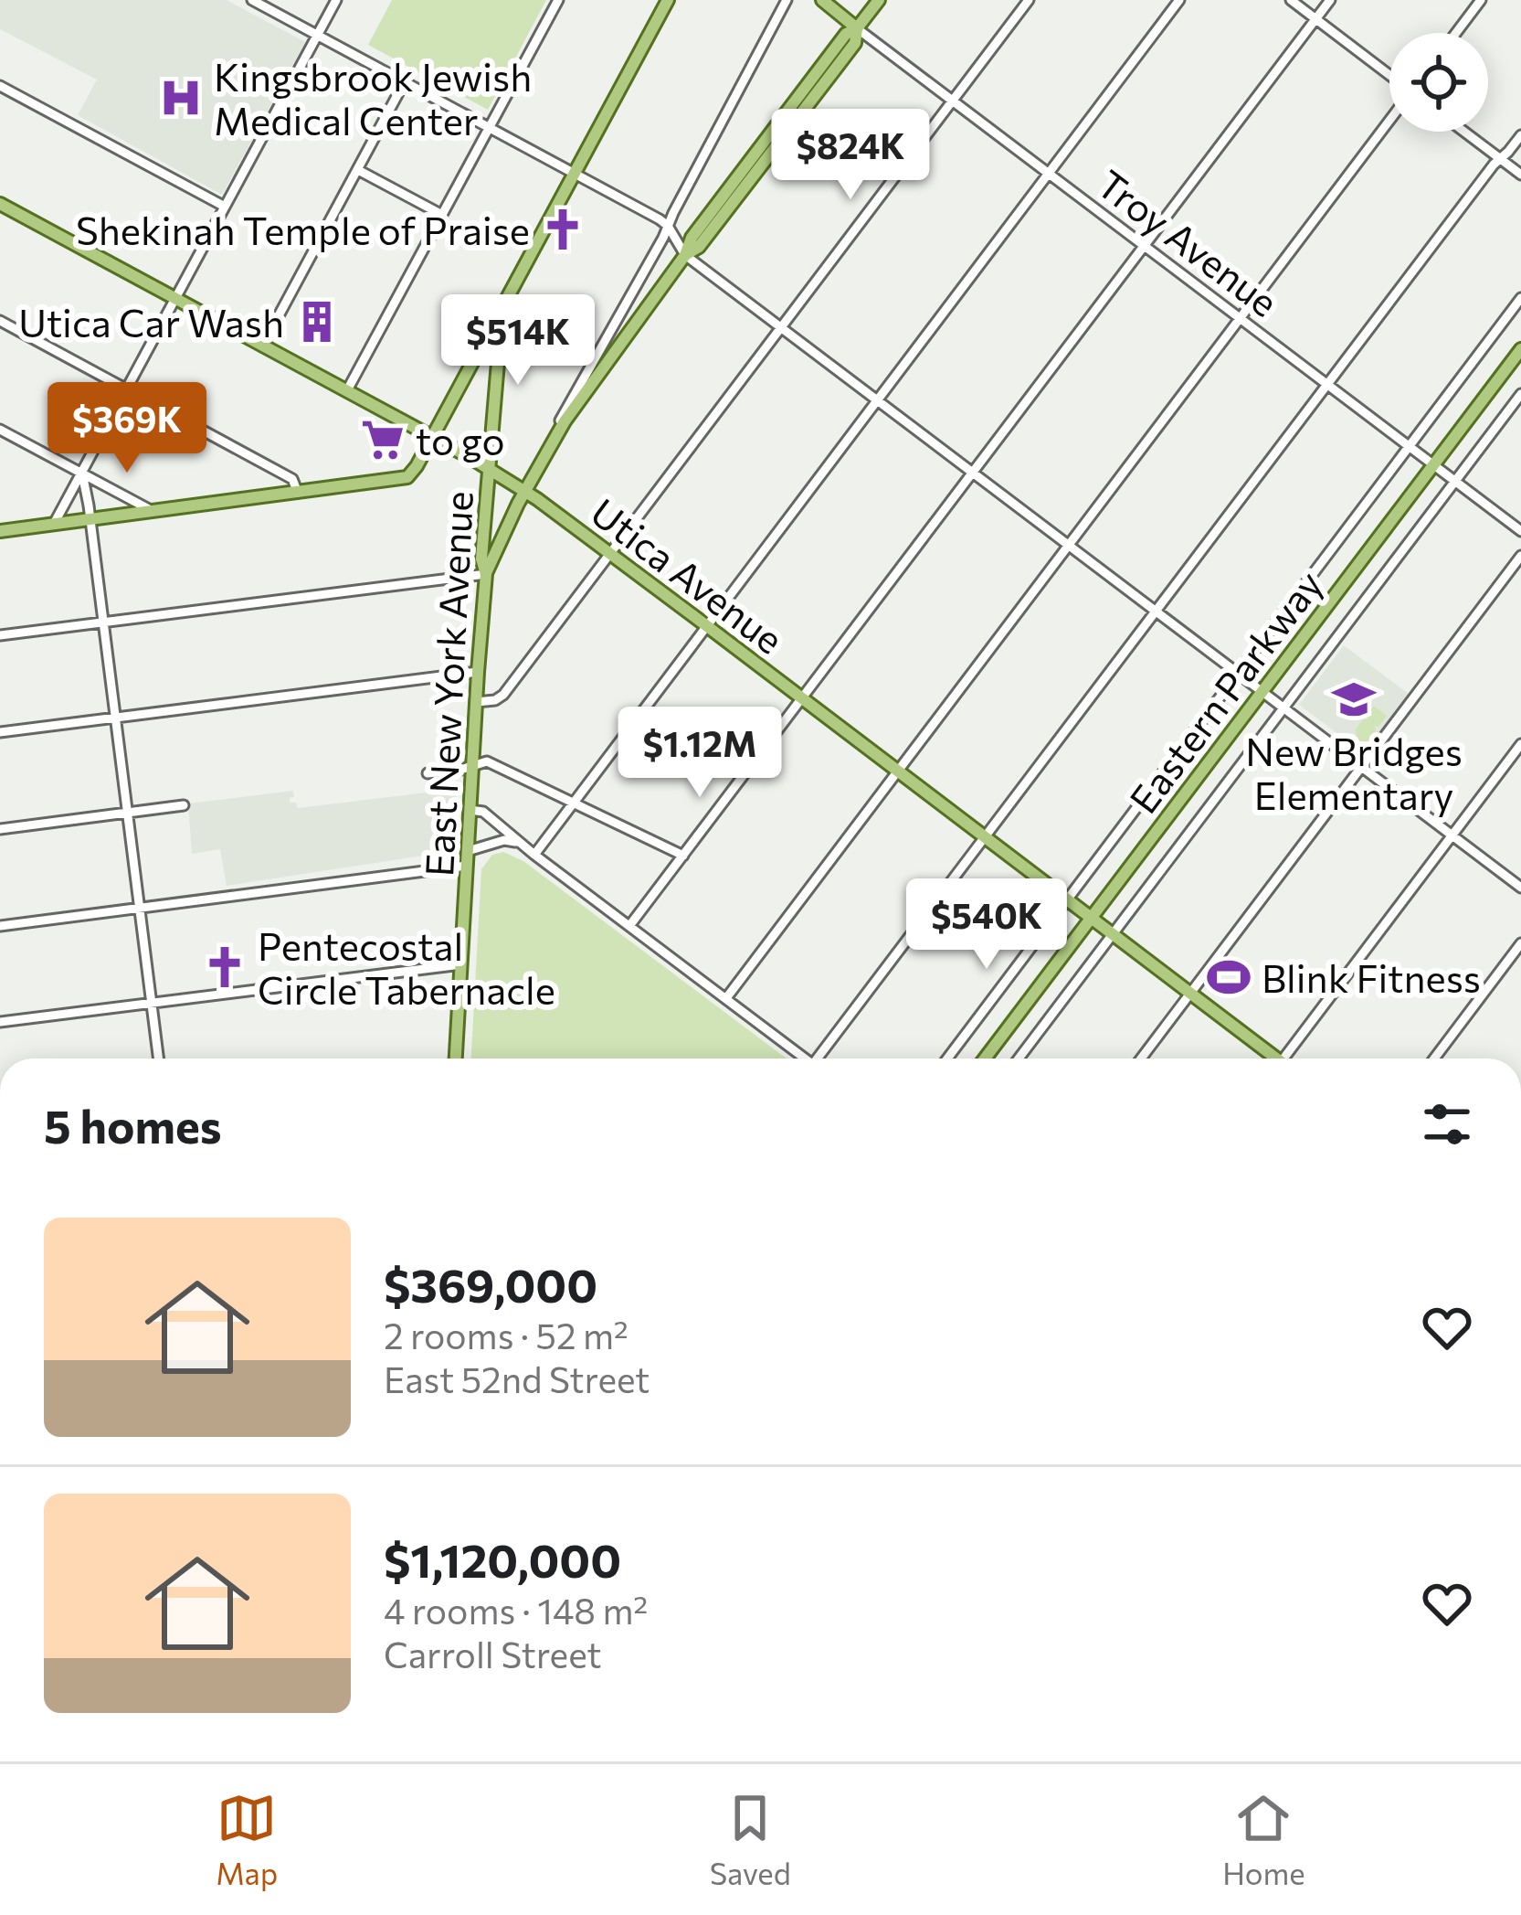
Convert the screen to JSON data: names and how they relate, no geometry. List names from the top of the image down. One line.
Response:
{"streets":{"main road":["Troy Avenue","Utica Avenue","East New York Avenue","Eastern Parkway"]},"crossings":[["Troy Avenue","Eastern Parkway"],["Utica Avenue","East New York Avenue"],["Utica Avenue","Eastern Parkway"]],"places":{"hospital":["Kingsbrook Jewish Medical Center"],"church":["Shekinah Temple of Praise","Pentecostal Circle Tabernacle"],"building":["Utica Car Wash"],"supermarket":["to go"],"school or university":["New Bridges Elementary"],"sports":["Blink Fitness"]},"page":{"price":["$824K","$514K","$369K","$1.12M","$540K"],"heading":"5 homes","list":[{"name":"$369,000","note":"2 rooms · 52 m² · East 52nd Street"},{"name":"$1,120,000","note":"4 rooms · 148 m² · Carroll Street"}],"tabs":["Map","Saved","Home"]}}
